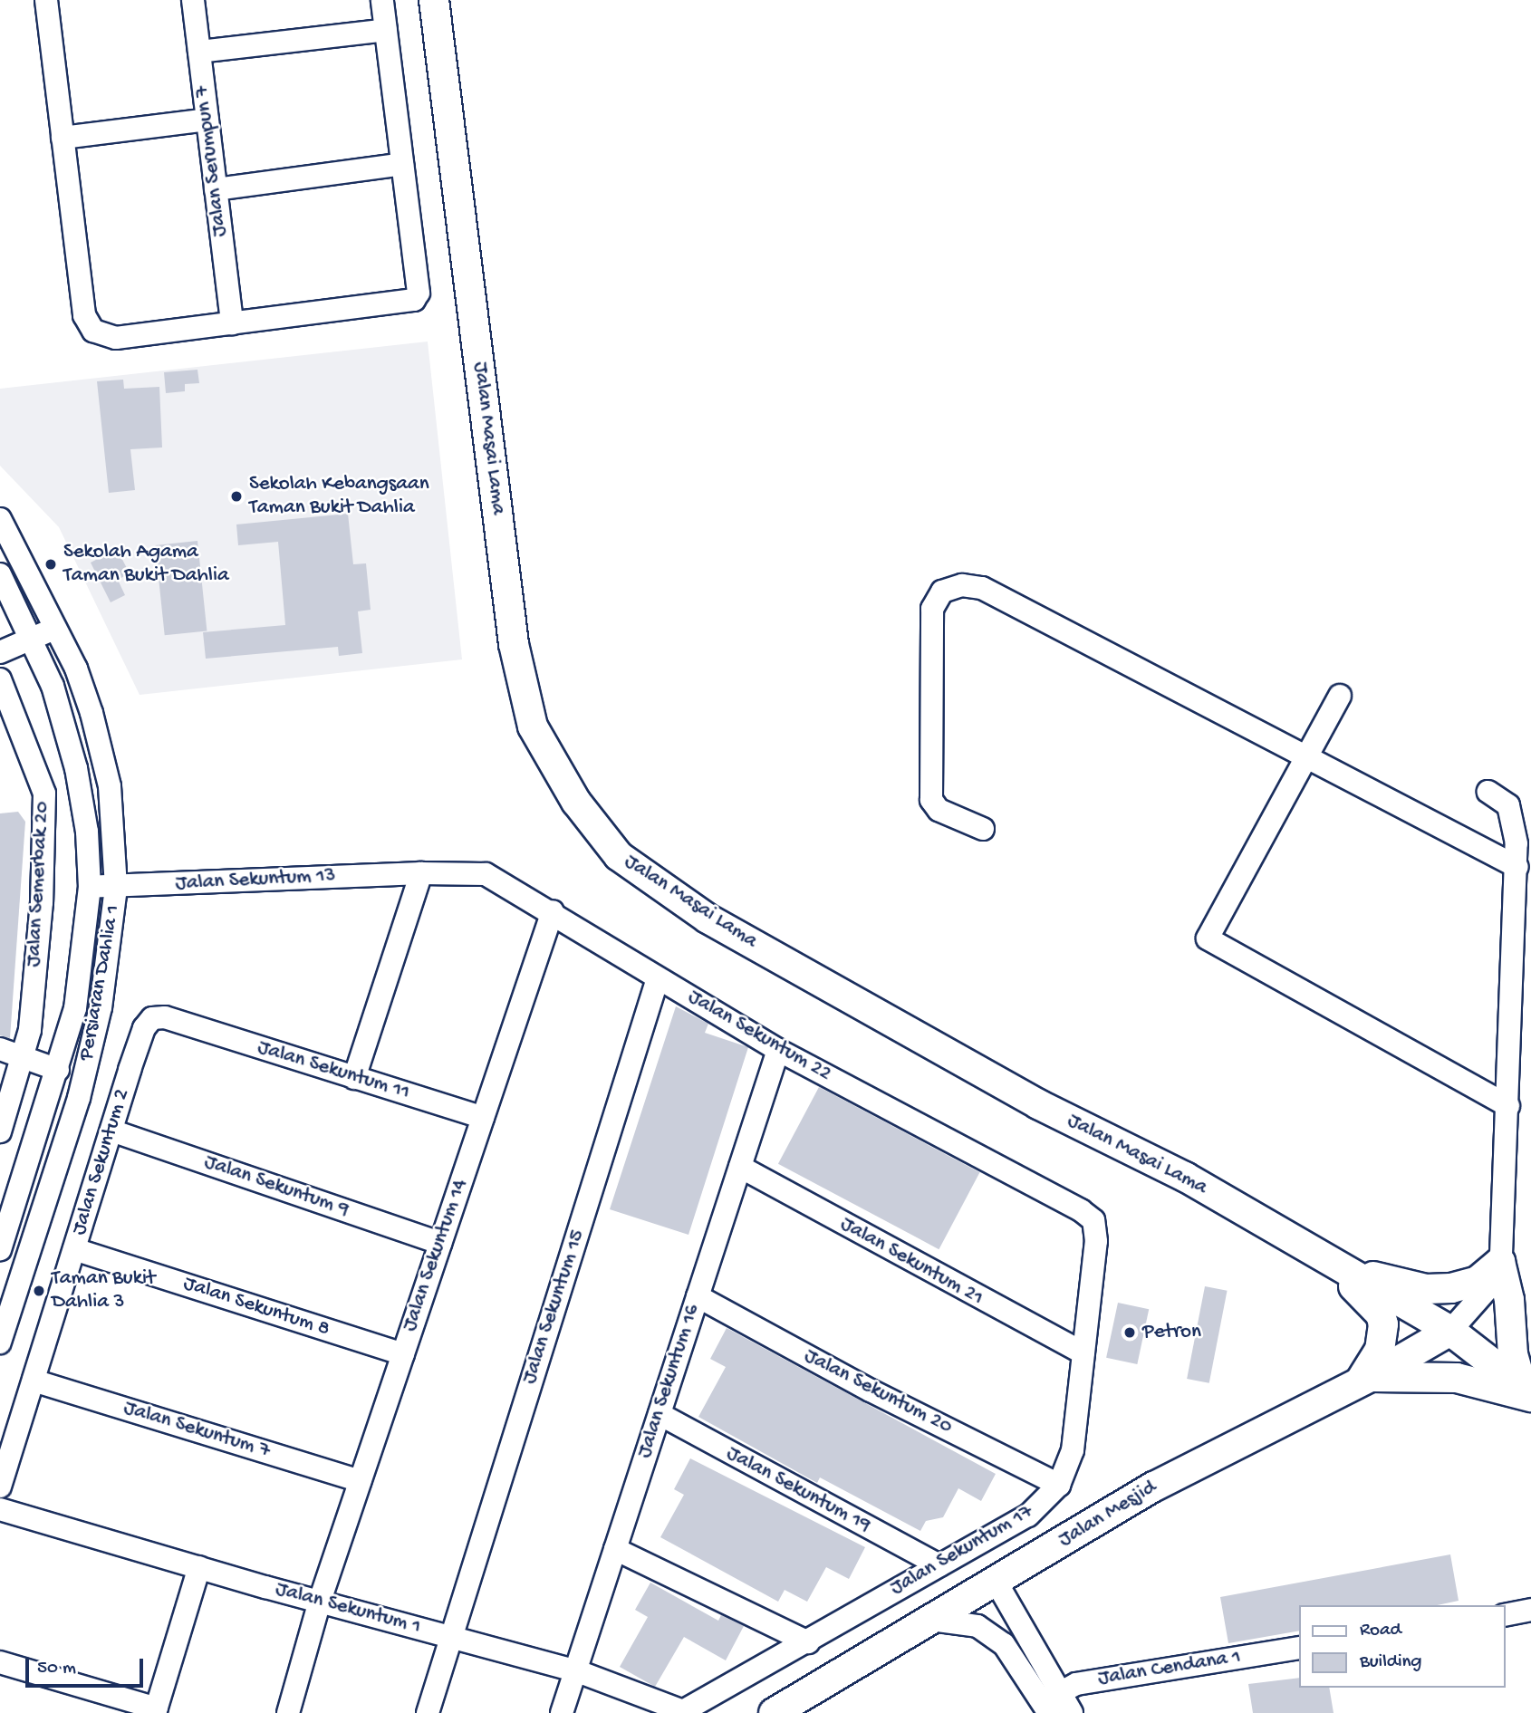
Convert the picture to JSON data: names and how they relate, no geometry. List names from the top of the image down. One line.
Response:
{"streets":{"main road":["Jalan Masai Lama","Jalan Mesjid"],"street":["Jalan Serumpun 7","Jalan Sekuntum 13","Jalan Semerbak 20","Persiaran Dahlia 1","Jalan Sekuntum 22","Jalan Sekuntum 11","Jalan Sekuntum 2","Jalan Sekuntum 9","Jalan Sekuntum 14","Jalan Sekuntum 21","Jalan Sekuntum 8","Jalan Sekuntum 15","Jalan Sekuntum 16","Jalan Sekuntum 20","Jalan Sekuntum 7","Jalan Sekuntum 19","Jalan Sekuntum 17","Jalan Sekuntum 1","Jalan Cendana 1"]},"crossings":[["Jalan Masai Lama","Jalan Mesjid"],["Jalan Sekuntum 13","Persiaran Dahlia 1"],["Jalan Sekuntum 13","Jalan Sekuntum 22"],["Jalan Sekuntum 22","Jalan Sekuntum 14"],["Jalan Sekuntum 22","Jalan Sekuntum 15"],["Jalan Sekuntum 22","Jalan Sekuntum 16"],["Jalan Sekuntum 22","Jalan Sekuntum 17"],["Jalan Sekuntum 11","Jalan Sekuntum 2"],["Jalan Sekuntum 11","Jalan Sekuntum 14"],["Jalan Sekuntum 2","Jalan Sekuntum 9"],["Jalan Sekuntum 2","Jalan Sekuntum 8"],["Jalan Sekuntum 2","Jalan Sekuntum 7"],["Jalan Sekuntum 9","Jalan Sekuntum 14"],["Jalan Sekuntum 14","Jalan Sekuntum 8"],["Jalan Sekuntum 14","Jalan Sekuntum 7"],["Jalan Sekuntum 14","Jalan Sekuntum 1"],["Jalan Sekuntum 21","Jalan Sekuntum 16"],["Jalan Sekuntum 21","Jalan Sekuntum 17"],["Jalan Sekuntum 15","Jalan Sekuntum 1"],["Jalan Sekuntum 16","Jalan Sekuntum 20"],["Jalan Sekuntum 16","Jalan Sekuntum 19"],["Jalan Sekuntum 16","Jalan Sekuntum 1"],["Jalan Sekuntum 20","Jalan Sekuntum 17"],["Jalan Sekuntum 19","Jalan Sekuntum 17"],["Jalan Sekuntum 17","Jalan Sekuntum 1"]],"places":["Sekolah Kebangsaan Taman Bukit Dahlia","Sekolah Agama Taman Bukit Dahlia","Taman Bukit Dahlia 3","Petron"],"legend":["Road","Building"],"scale_bar":"50 m"}
